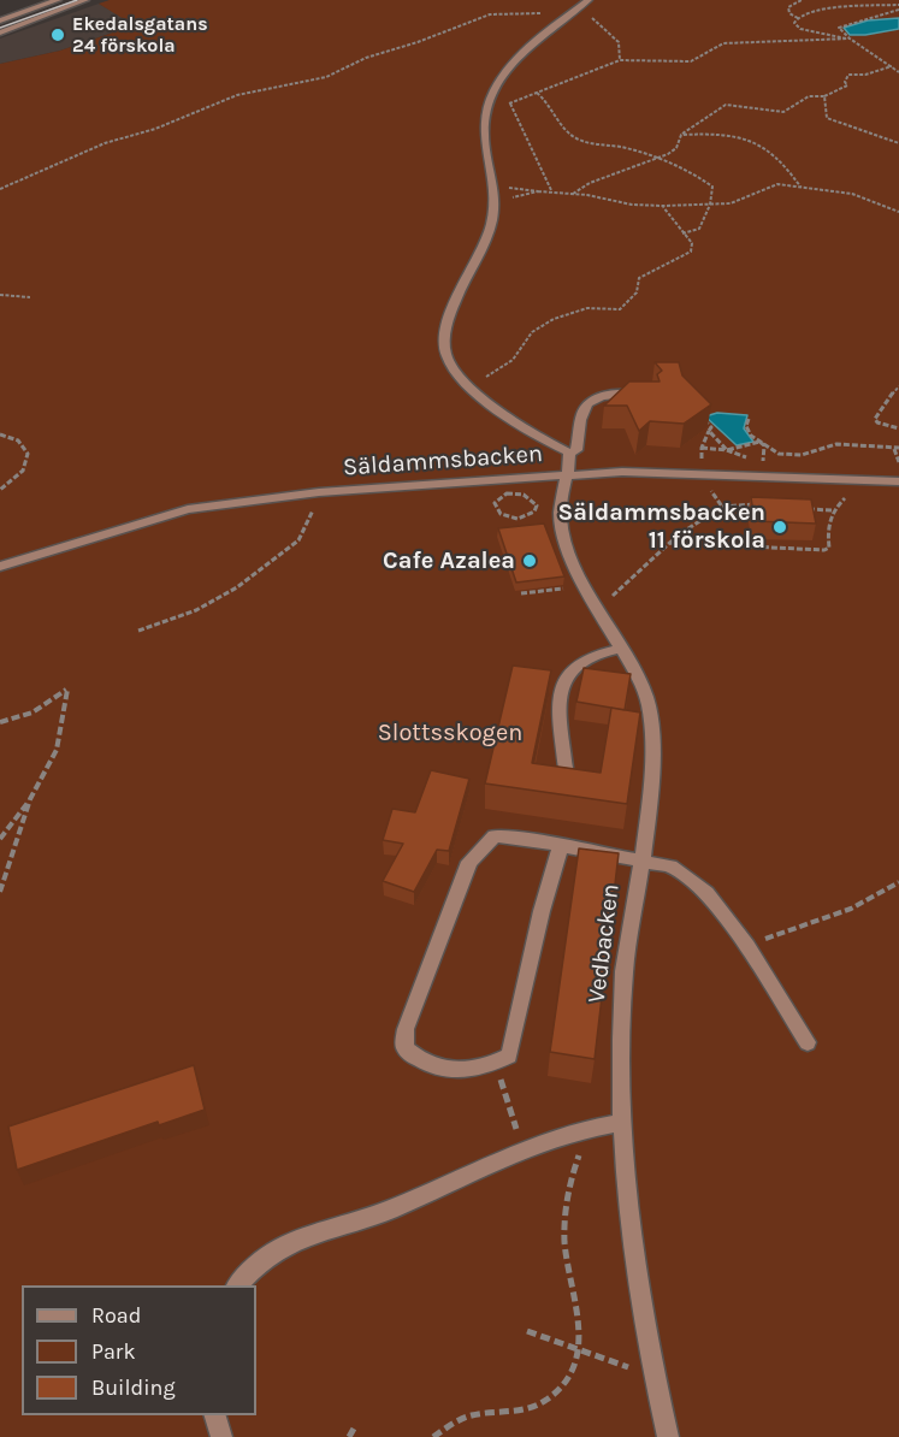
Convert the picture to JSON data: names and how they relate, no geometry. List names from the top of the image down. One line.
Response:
{"streets":{"street":["Säldammsbacken","Vedbacken"]},"crossings":[["Säldammsbacken","Vedbacken"]],"parks":["Slottsskogen"],"places":["Ekedalsgatans 24 förskola","Säldammsbacken 11 förskola","Cafe Azalea"],"legend":["Road","Park","Building"]}
